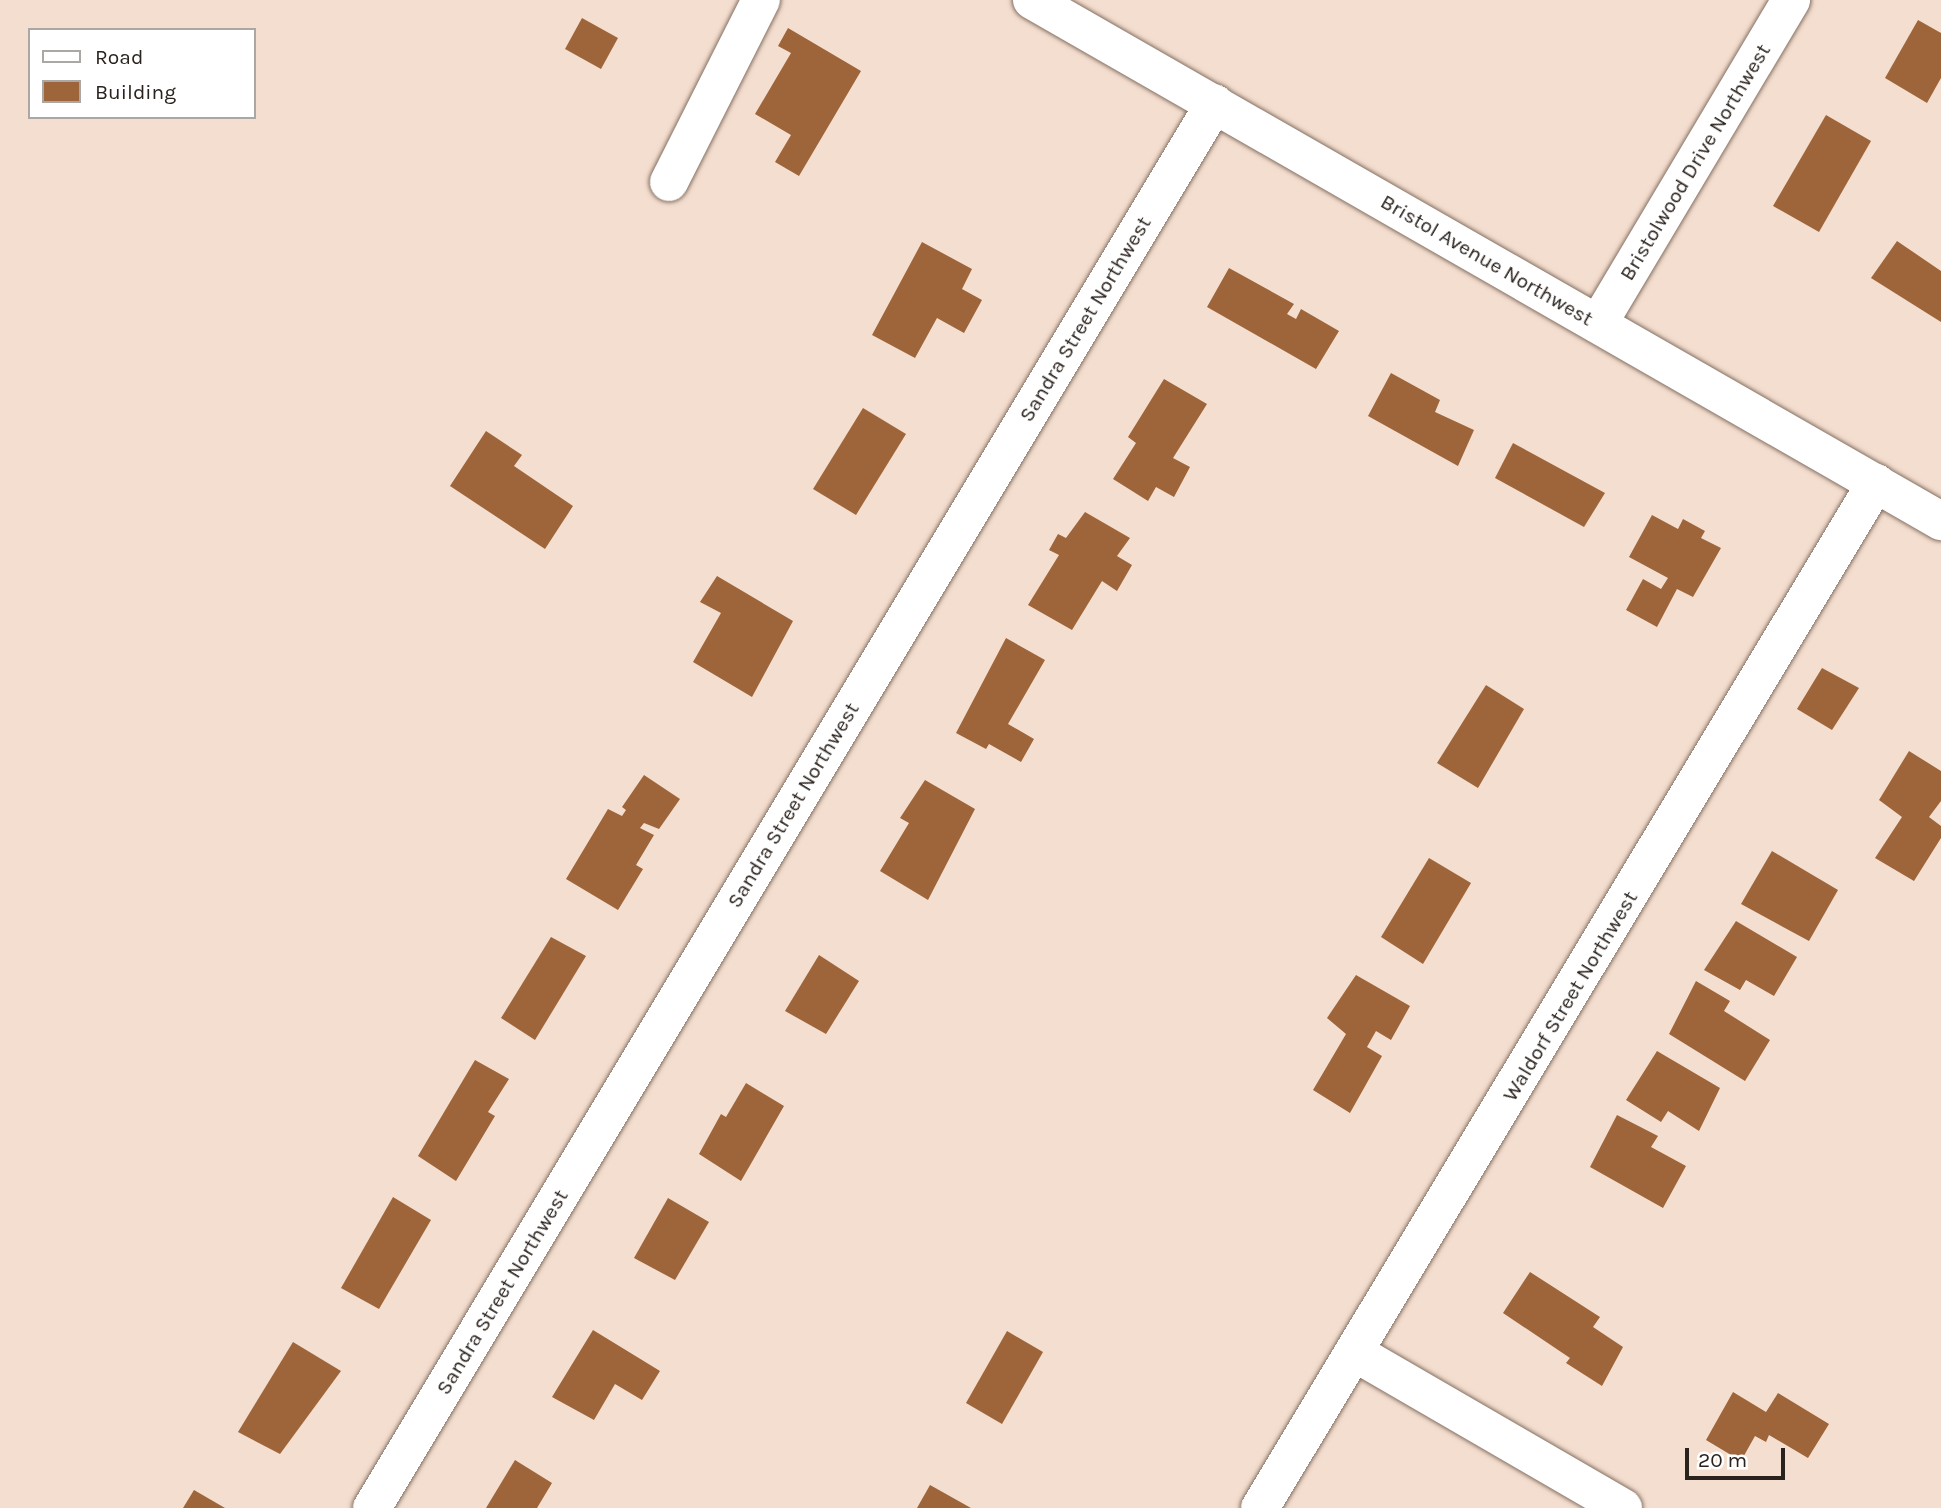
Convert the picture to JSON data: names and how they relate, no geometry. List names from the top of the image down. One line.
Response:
{"streets":{"street":["Bristolwood Drive Northwest","Bristol Avenue Northwest","Sandra Street Northwest","Waldorf Street Northwest"]},"crossings":[["Bristolwood Drive Northwest","Bristol Avenue Northwest"],["Bristol Avenue Northwest","Sandra Street Northwest"],["Bristol Avenue Northwest","Waldorf Street Northwest"]],"legend":["Road","Building"],"scale_bar":"20 m"}
